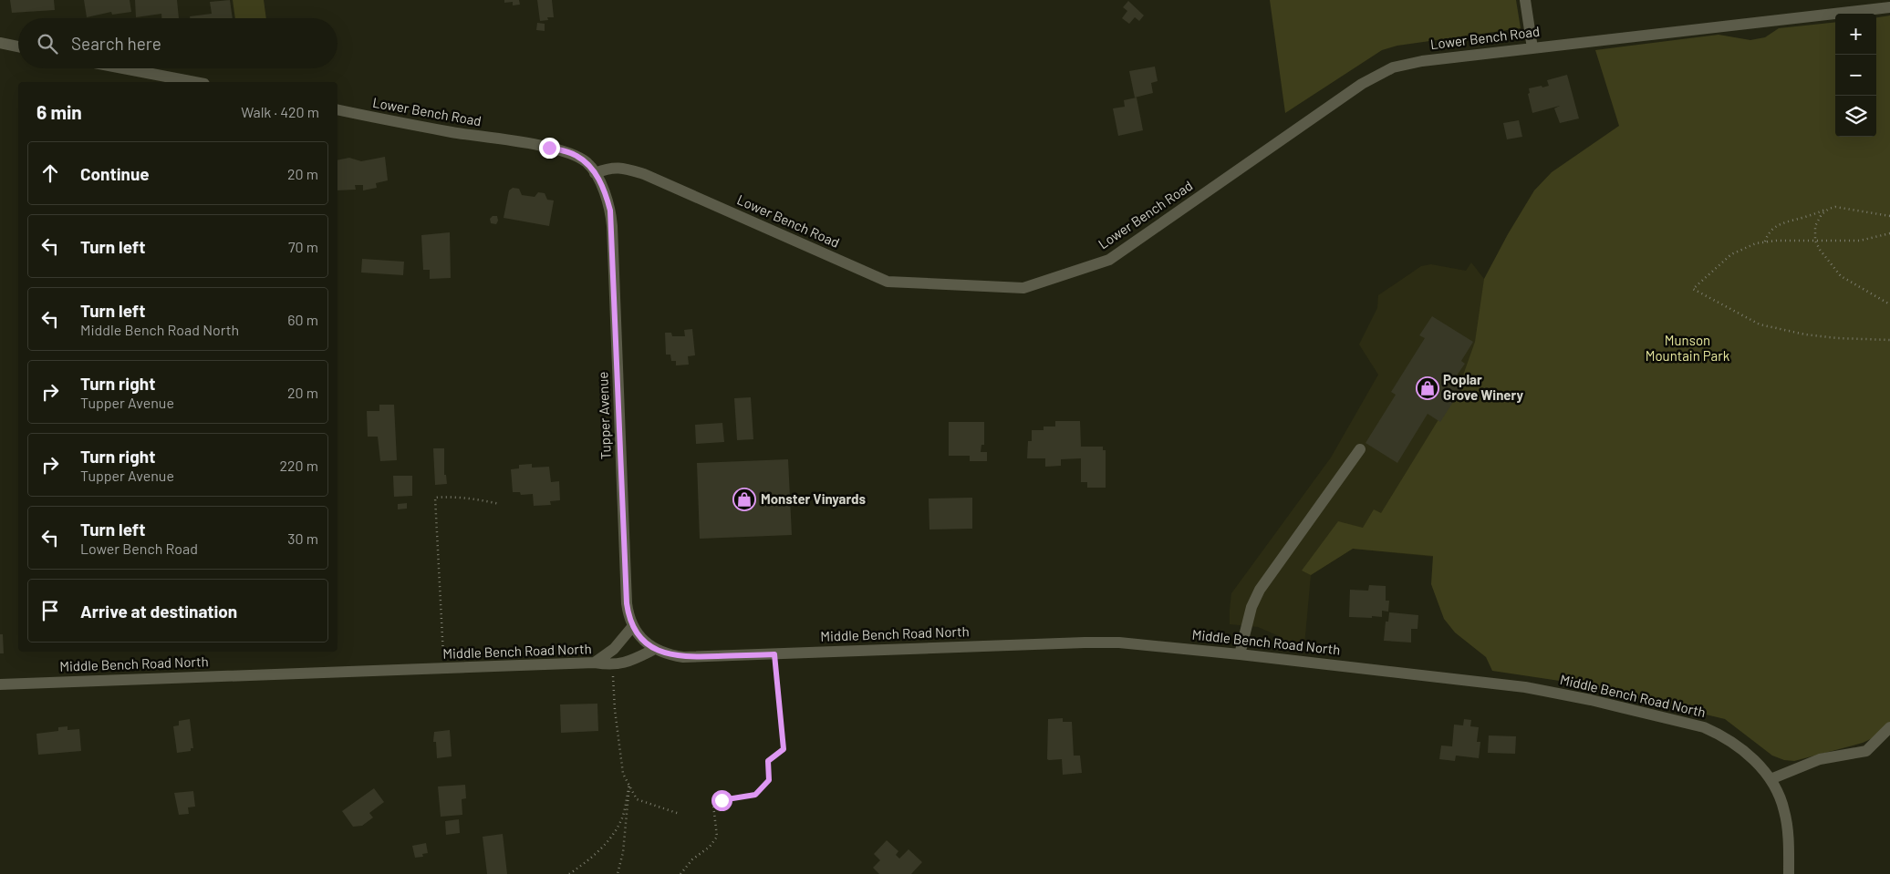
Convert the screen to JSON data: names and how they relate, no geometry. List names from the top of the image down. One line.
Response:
{"streets":{"street":["Lower Bench Road","Tupper Avenue","Middle Bench Road North"]},"crossings":[["Lower Bench Road","Tupper Avenue"]],"parks":["Munson Mountain Park"],"places":{"shop":["Poplar Grove Winery","Monster Vinyards"]},"page":{"map_buttons":["+","−"],"search":"Search here","heading":["6 min","Walk · 420 m"],"list":[["Continue","20 m"],["Turn left","70 m"],["Turn left","Middle Bench Road North","60 m"],["Turn right","Tupper Avenue","20 m"],["Turn right","Tupper Avenue","220 m"],["Turn left","Lower Bench Road","30 m"],"Arrive at destination"]}}
